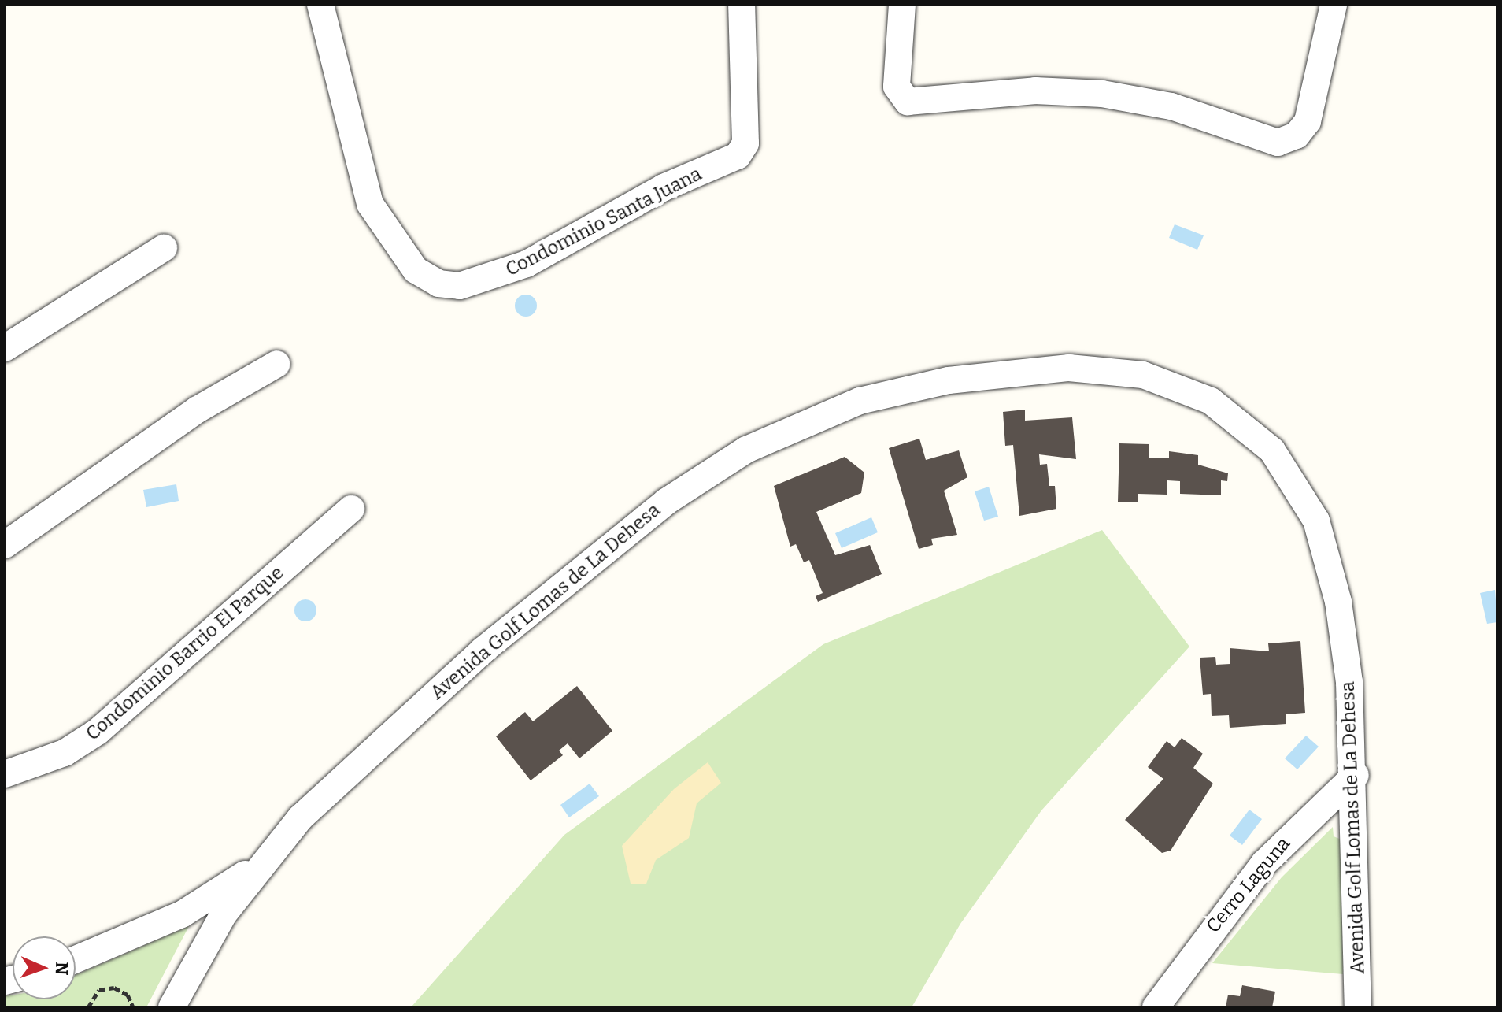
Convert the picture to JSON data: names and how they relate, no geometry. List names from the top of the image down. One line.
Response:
{"streets":{"street":["Condominio Santa Juana","Avenida Golf Lomas de La Dehesa","Condominio Barrio El Parque","Cerro Laguna"]},"crossings":[["Avenida Golf Lomas de La Dehesa","Cerro Laguna"]],"north":"right"}
